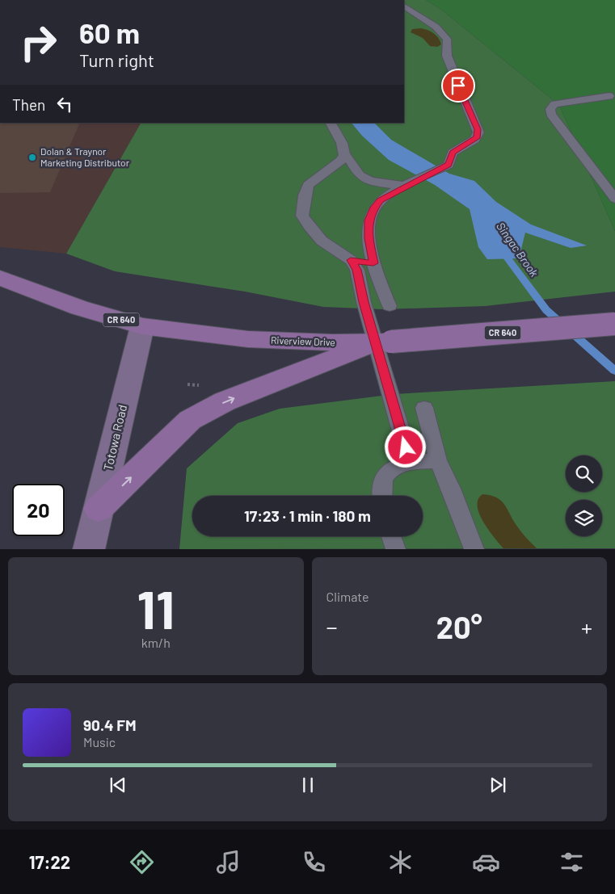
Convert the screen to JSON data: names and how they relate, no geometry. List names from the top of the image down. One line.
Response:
{"streets":{"main road":["CR 640","Riverview Drive","Totowa Road"]},"crossings":[["Riverview Drive","Totowa Road"]],"water":["Singac Brook"],"places":["Dolan & Traynor Marketing Distributor"],"page":{"turn":["60 m","Turn right"],"then":"Then","limit":"20","trip":"17:23 · 1 min · 180 m","tile":[["11","km/h"],"Climate"],"heat":["−","20°","+"],"song":["90.4 FM","Music"],"tabs":"17:22"}}
